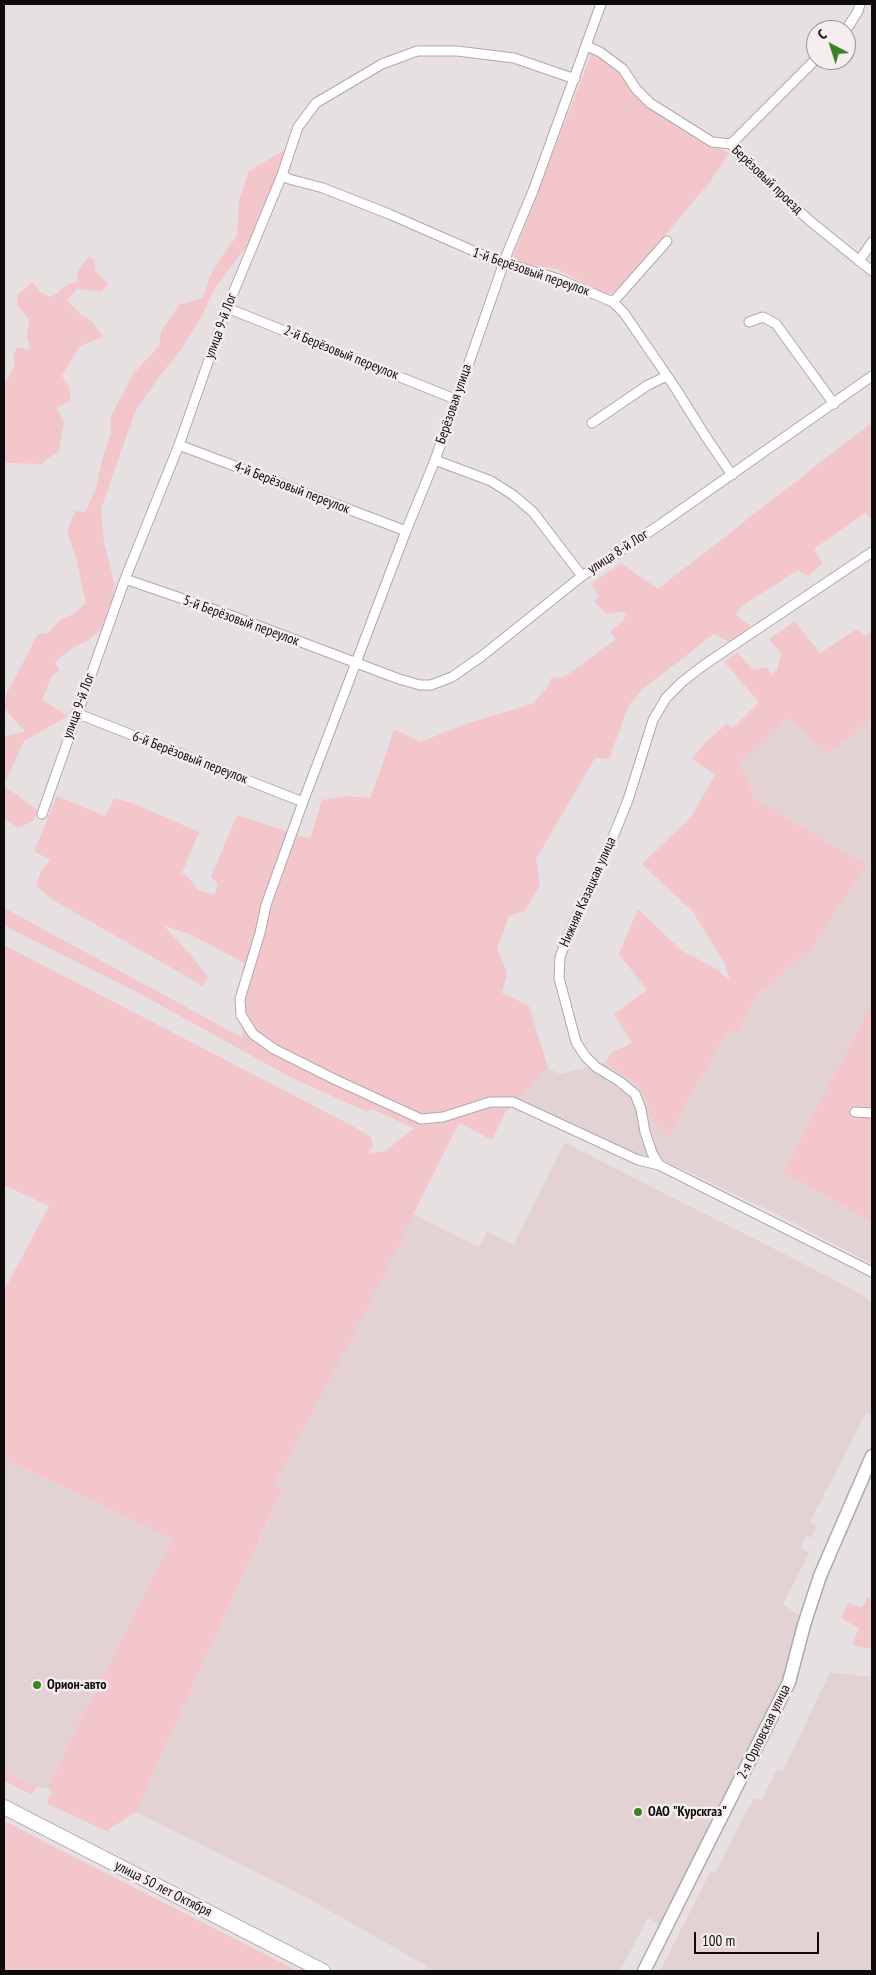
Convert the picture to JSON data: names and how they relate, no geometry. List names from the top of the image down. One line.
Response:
{"streets":{"main road":["улица 50 лет Октября"],"street":["Берёзовый проезд","1-й Берёзовый переулок","улица 9-й Лог","2-й Берёзовый переулок","Берёзовая улица","4-й Берёзовый переулок","улица 8-й Лог","5-й Берёзовый переулок","6-й Берёзовый переулок","Нижняя Казацкая улица","2-я Орловская улица"]},"crossings":[["Берёзовый проезд","Берёзовая улица"],["1-й Берёзовый переулок","улица 9-й Лог"],["1-й Берёзовый переулок","Берёзовая улица"],["1-й Берёзовый переулок","улица 8-й Лог"],["улица 9-й Лог","2-й Берёзовый переулок"],["улица 9-й Лог","Берёзовая улица"],["улица 9-й Лог","4-й Берёзовый переулок"],["улица 9-й Лог","5-й Берёзовый переулок"],["улица 9-й Лог","6-й Берёзовый переулок"],["2-й Берёзовый переулок","Берёзовая улица"],["Берёзовая улица","4-й Берёзовый переулок"],["Берёзовая улица","улица 8-й Лог"],["Берёзовая улица","5-й Берёзовый переулок"],["Берёзовая улица","6-й Берёзовый переулок"],["Берёзовая улица","Нижняя Казацкая улица"],["улица 8-й Лог","5-й Берёзовый переулок"]],"places":["Орион-авто","ОАО \"Курскгаз\""],"scale_bar":"100 m","north":"top left"}
